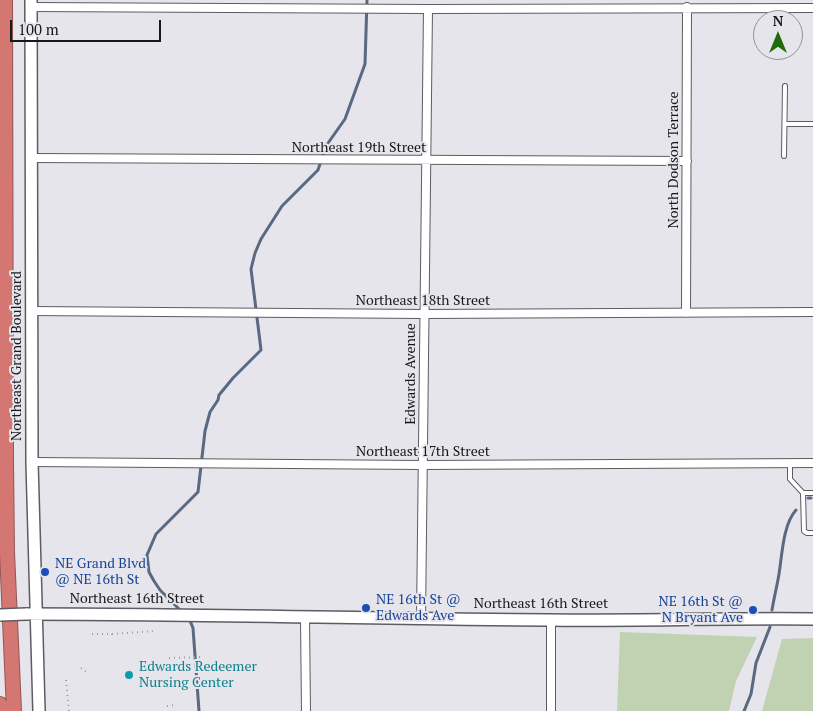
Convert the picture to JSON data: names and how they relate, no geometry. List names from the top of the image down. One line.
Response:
{"streets":{"street":["Northeast 19th Street","North Dodson Terrace","Northeast 18th Street","Northeast Grand Boulevard","Edwards Avenue","Northeast 17th Street","Northeast 16th Street"]},"crossings":[["Northeast 19th Street","North Dodson Terrace"],["Northeast 19th Street","Northeast Grand Boulevard"],["Northeast 19th Street","Edwards Avenue"],["North Dodson Terrace","Northeast 18th Street"],["Northeast 18th Street","Northeast Grand Boulevard"],["Northeast 18th Street","Edwards Avenue"],["Northeast Grand Boulevard","Northeast 17th Street"],["Northeast Grand Boulevard","Northeast 16th Street"],["Edwards Avenue","Northeast 17th Street"],["Edwards Avenue","Northeast 16th Street"]],"places":["NE Grand Blvd @ NE 16th St","NE 16th St @ Edwards Ave","NE 16th St @ N Bryant Ave","Edwards Redeemer Nursing Center"],"scale_bar":"100 m","north":"top"}
